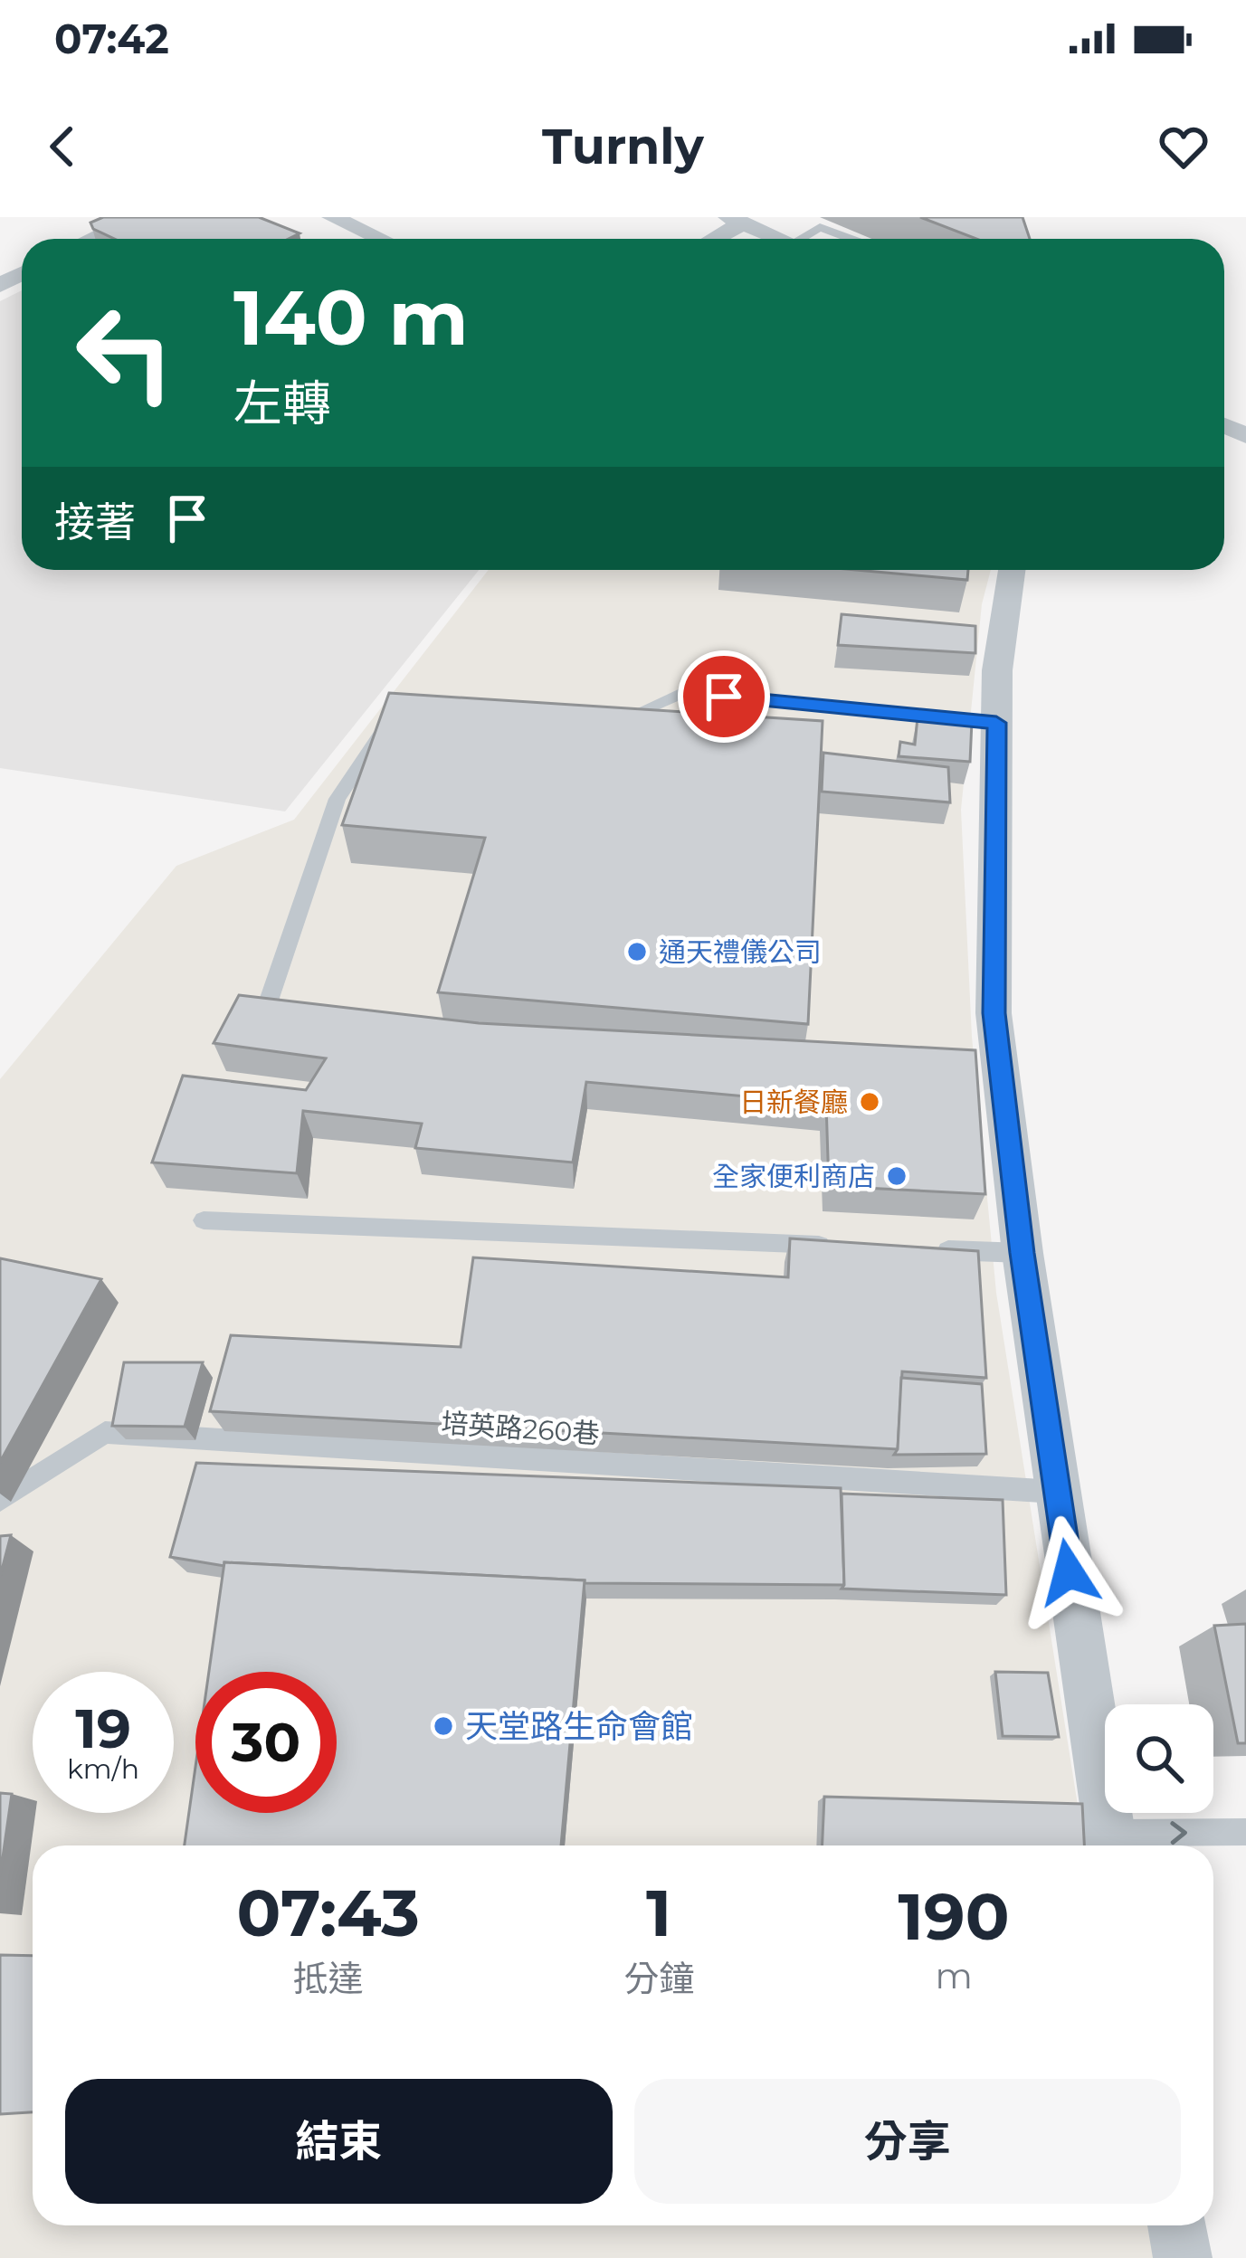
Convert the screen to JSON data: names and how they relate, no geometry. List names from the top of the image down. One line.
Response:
{"streets":{"lane":["培英路260巷"]},"places":["通天禮儀公司","日新餐廳","全家便利商店","天堂路生命會館"],"page":{"status":"07:42","header":"Turnly","turn":["140 m","左轉"],"then":"接著","speed":"19 km/h","limit":"30","eta":["07:43","抵達","1","分鐘","190","m"],"buttons":["結束","分享"]}}
